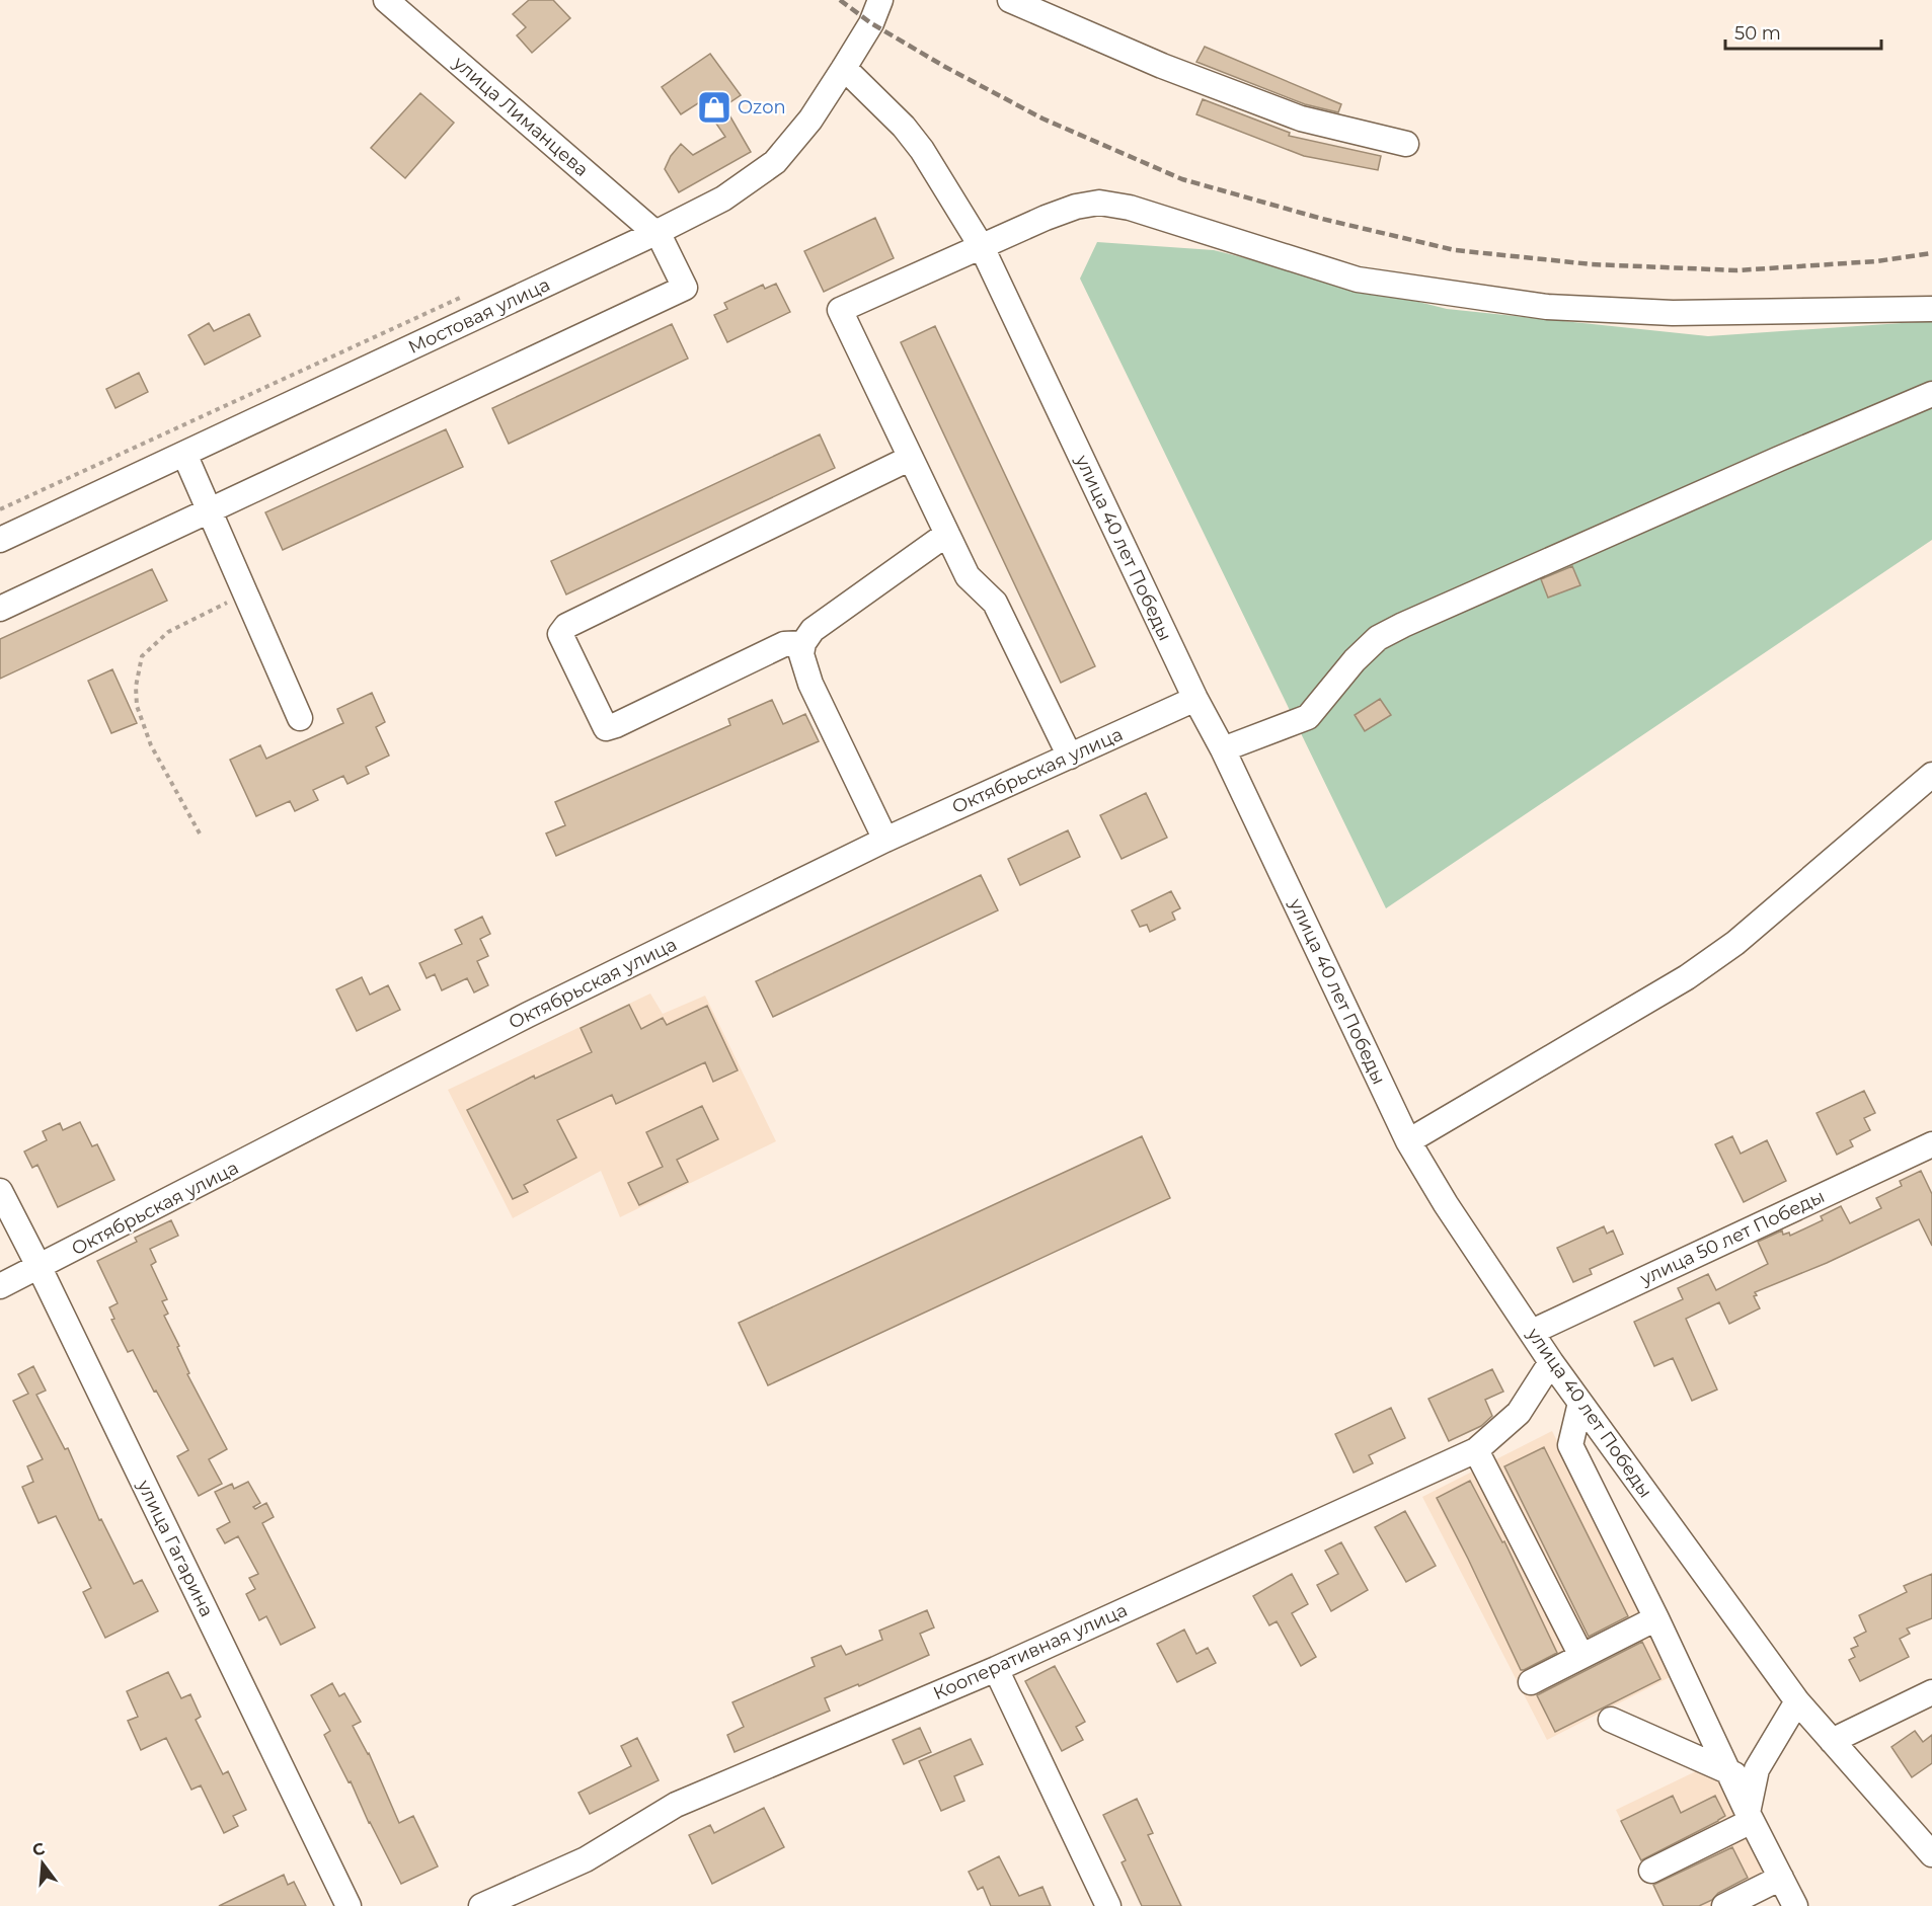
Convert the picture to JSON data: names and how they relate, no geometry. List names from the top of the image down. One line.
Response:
{"streets":{"street":["улица Лиманцева","Мостовая улица","улица 40 лет Победы","Октябрьская улица","улица 50 лет Победы","улица Гагарина","Кооперативная улица"]},"crossings":[["улица Лиманцева","Мостовая улица"],["Мостовая улица","улица 40 лет Победы"],["улица 40 лет Победы","Октябрьская улица"],["улица 40 лет Победы","улица 50 лет Победы"],["улица 40 лет Победы","Кооперативная улица"],["Октябрьская улица","улица Гагарина"]],"places":{"shop":["Ozon"]},"scale_bar":"50 m","north":"top"}
